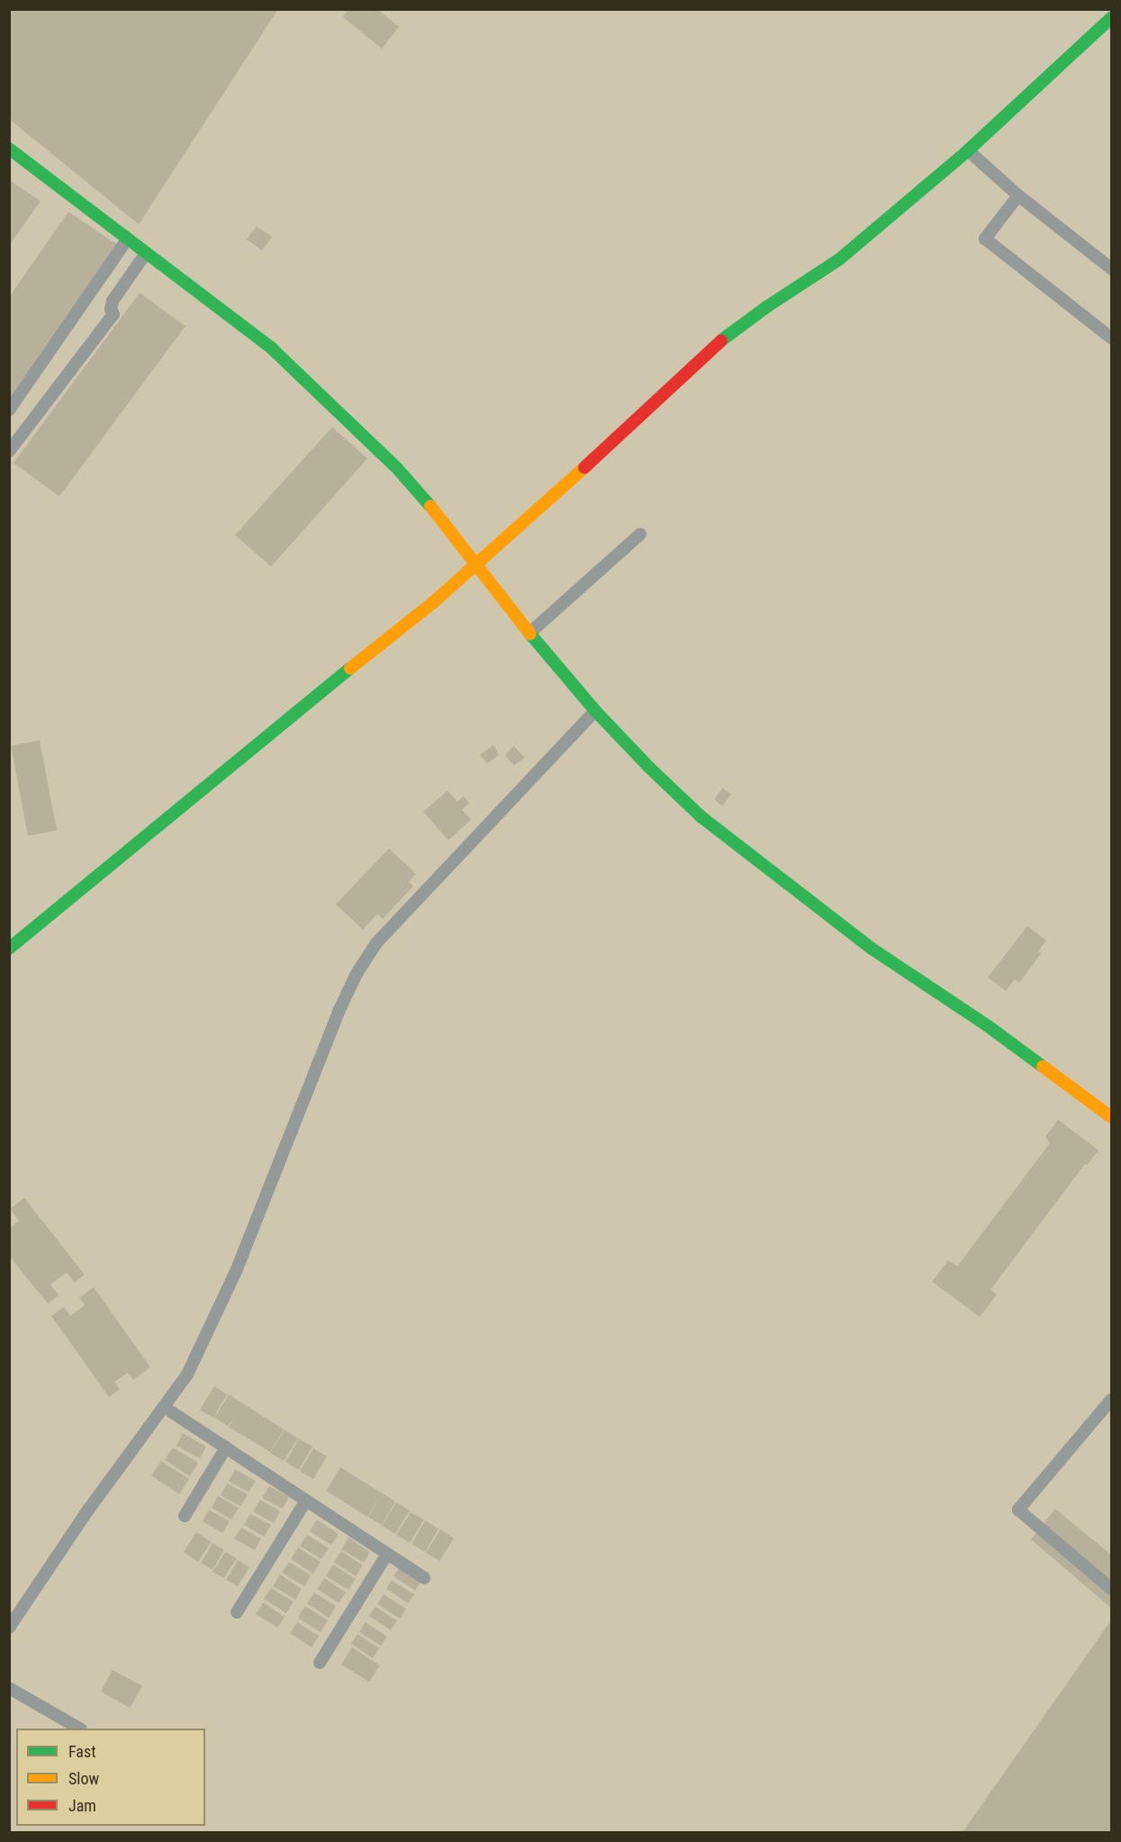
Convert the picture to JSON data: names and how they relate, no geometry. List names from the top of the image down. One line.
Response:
{"legend":["Fast","Slow","Jam"]}
